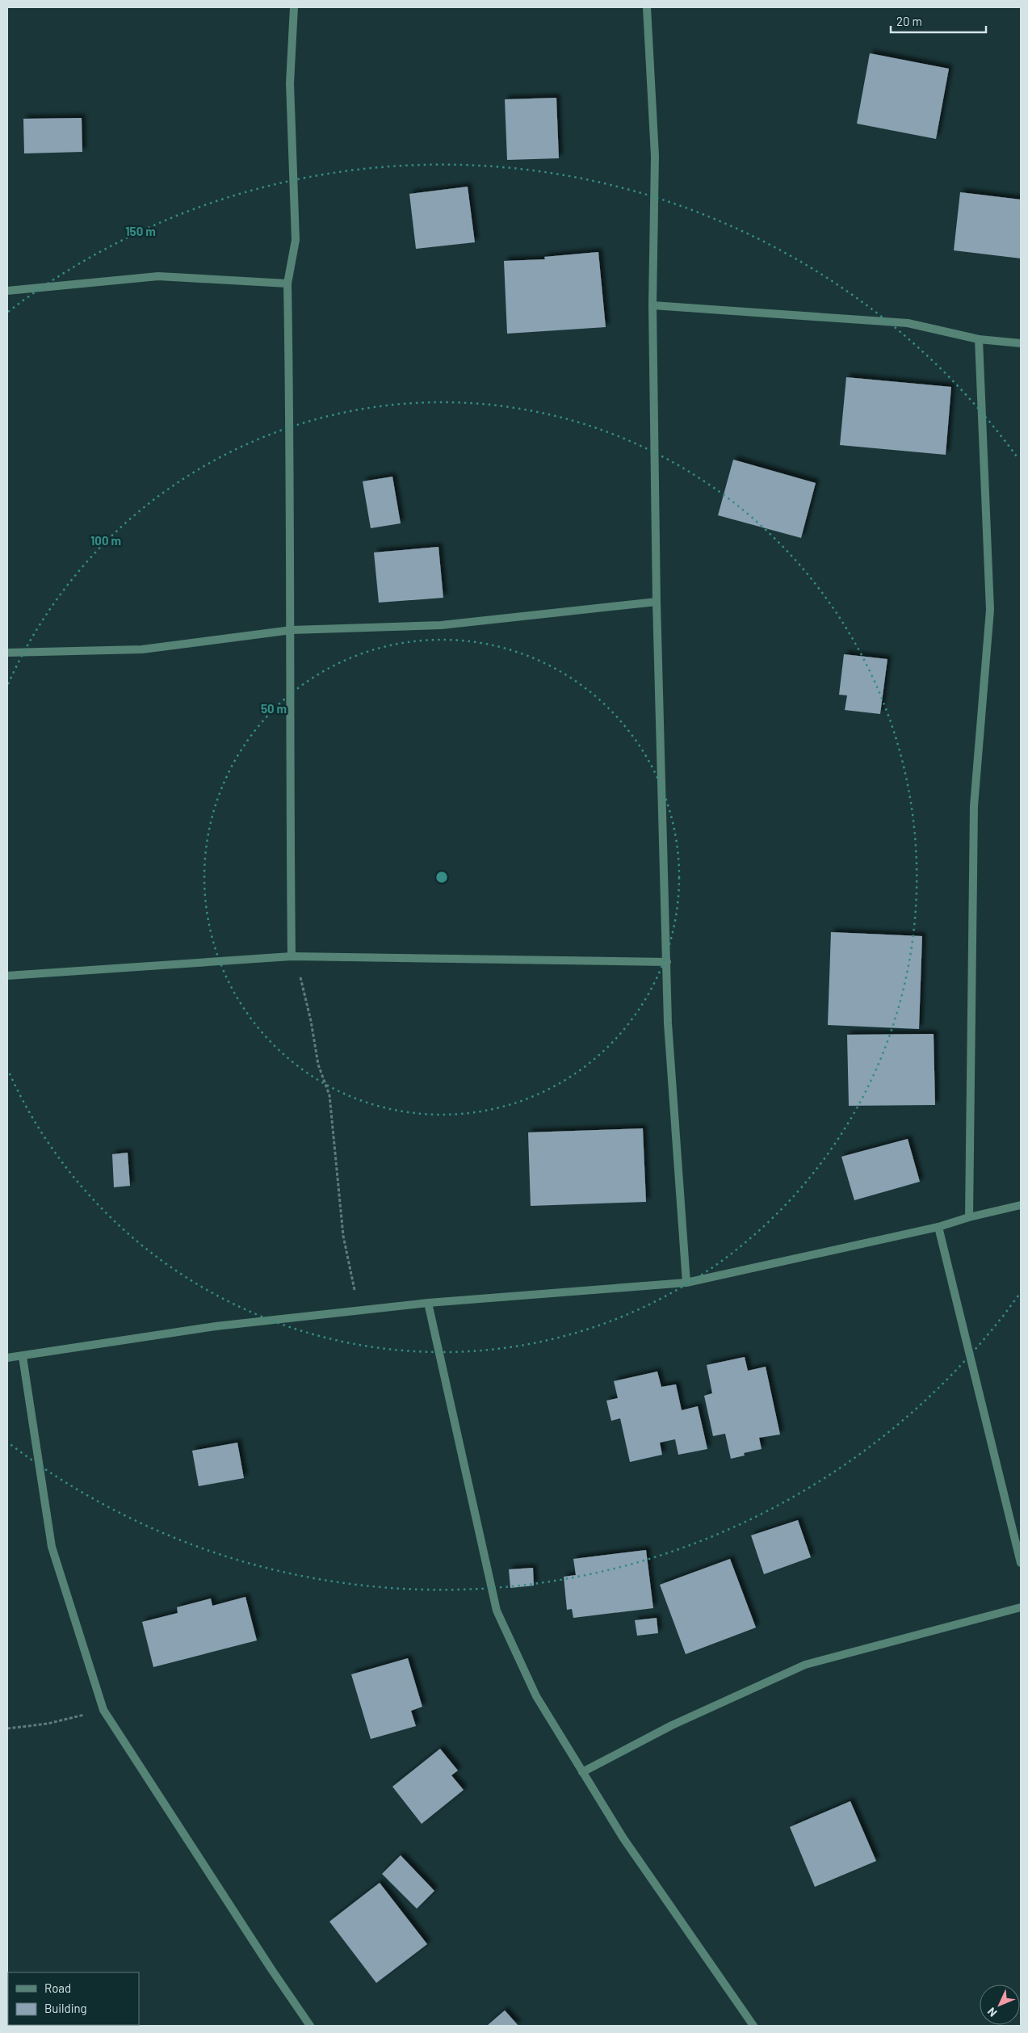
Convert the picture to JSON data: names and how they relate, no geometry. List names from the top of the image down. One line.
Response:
{"legend":["Road","Building"],"scale_bar":"20 m","north":"bottom left","rings":["150 m","100 m","50 m"]}
